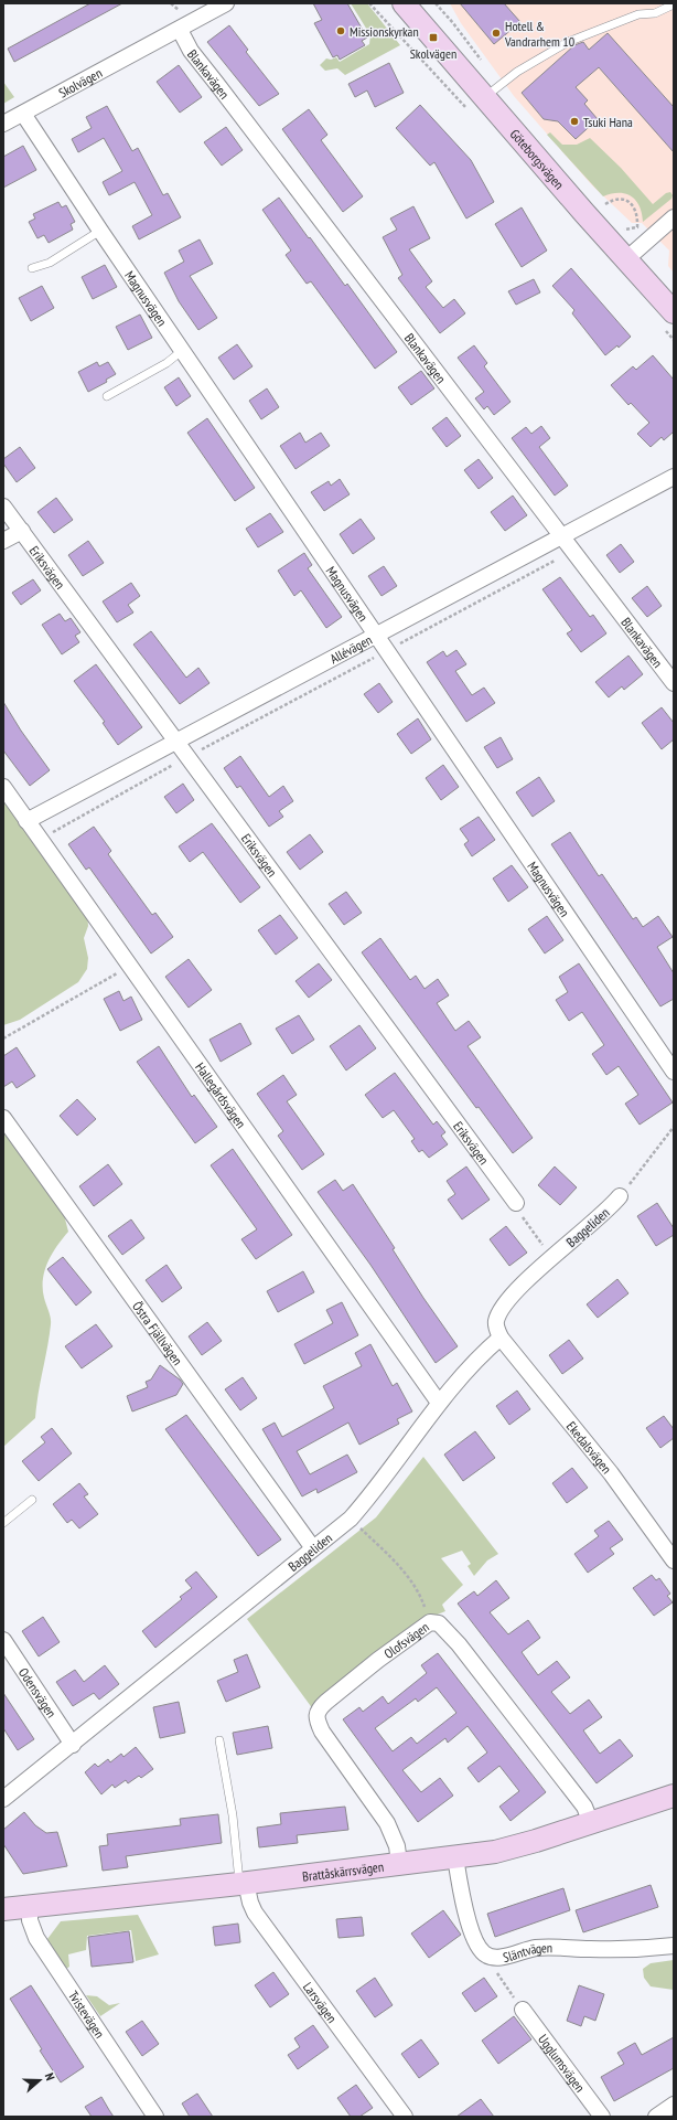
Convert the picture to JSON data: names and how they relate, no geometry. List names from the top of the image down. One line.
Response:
{"streets":{"street":["Blankavägen","Skolvägen","Göteborgsvägen","Magnusvägen","Eriksvägen","Allévägen","Hallegårdsvägen","Baggeliden","Östra Fjällvägen","Ekedalsvägen","Olofsvägen","Odensvägen","Brattåskärrsvägen","Släntvägen","Larsvägen","Tvistevägen","Ugglumsvägen"]},"crossings":[["Blankavägen","Skolvägen"],["Blankavägen","Allévägen"],["Skolvägen","Magnusvägen"],["Magnusvägen","Allévägen"],["Eriksvägen","Allévägen"],["Eriksvägen","Baggeliden"],["Allévägen","Hallegårdsvägen"],["Hallegårdsvägen","Baggeliden"],["Baggeliden","Östra Fjällvägen"],["Baggeliden","Ekedalsvägen"],["Baggeliden","Odensvägen"],["Olofsvägen","Brattåskärrsvägen"],["Brattåskärrsvägen","Släntvägen"],["Brattåskärrsvägen","Larsvägen"],["Brattåskärrsvägen","Tvistevägen"]],"places":{"other":["Missionskyrkan","Hotell & Vandrarhem 10","Tsuki Hana"],"transit":["Skolvägen"]},"north":"right"}
